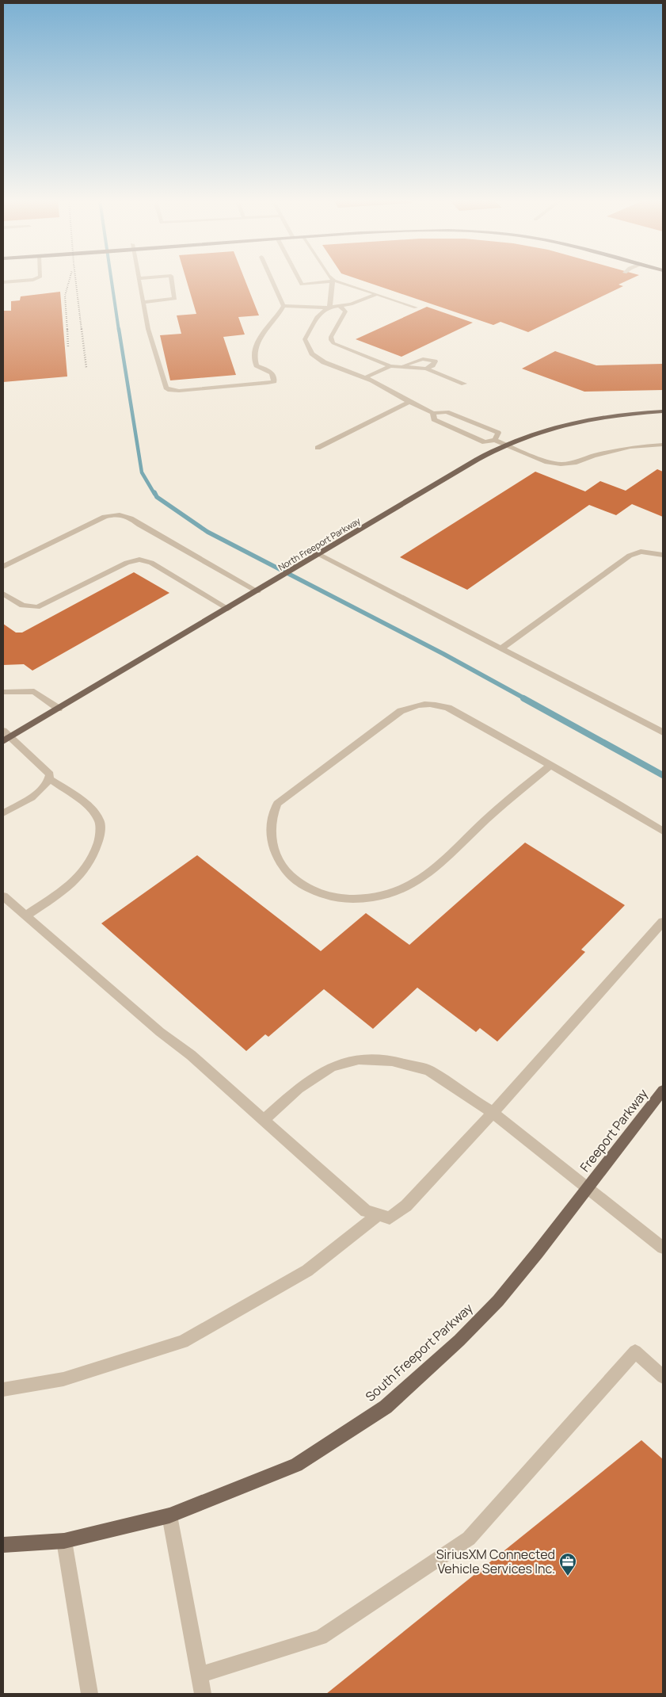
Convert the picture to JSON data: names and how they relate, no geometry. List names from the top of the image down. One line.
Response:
{"streets":{"main road":["North Freeport Parkway","Freeport Parkway","South Freeport Parkway"]},"crossings":[["Freeport Parkway","South Freeport Parkway"]],"places":{"office":["SiriusXM Connected Vehicle Services Inc."]}}
